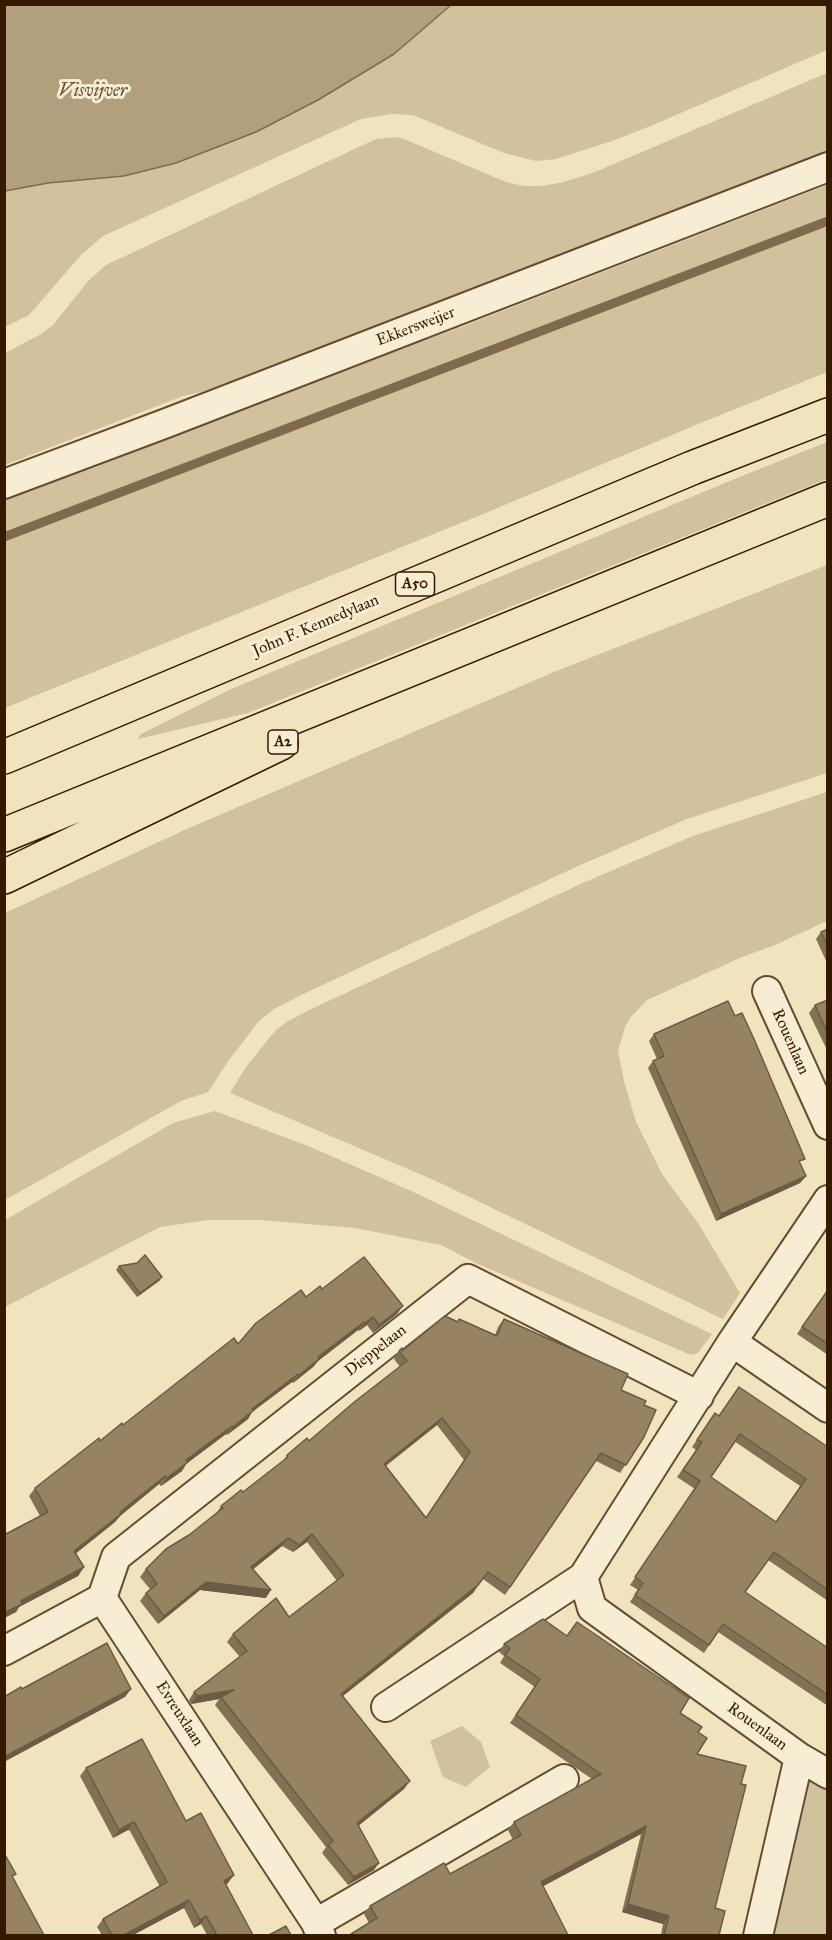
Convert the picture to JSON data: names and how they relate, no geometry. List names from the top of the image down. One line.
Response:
{"streets":{"highway":["A50","John F. Kennedylaan","A2"],"street":["Ekkersweijer","Rouenlaan","Dieppelaan","Evreuxlaan"]},"crossings":[["Dieppelaan","Evreuxlaan"]],"water":["Visvijver"]}
